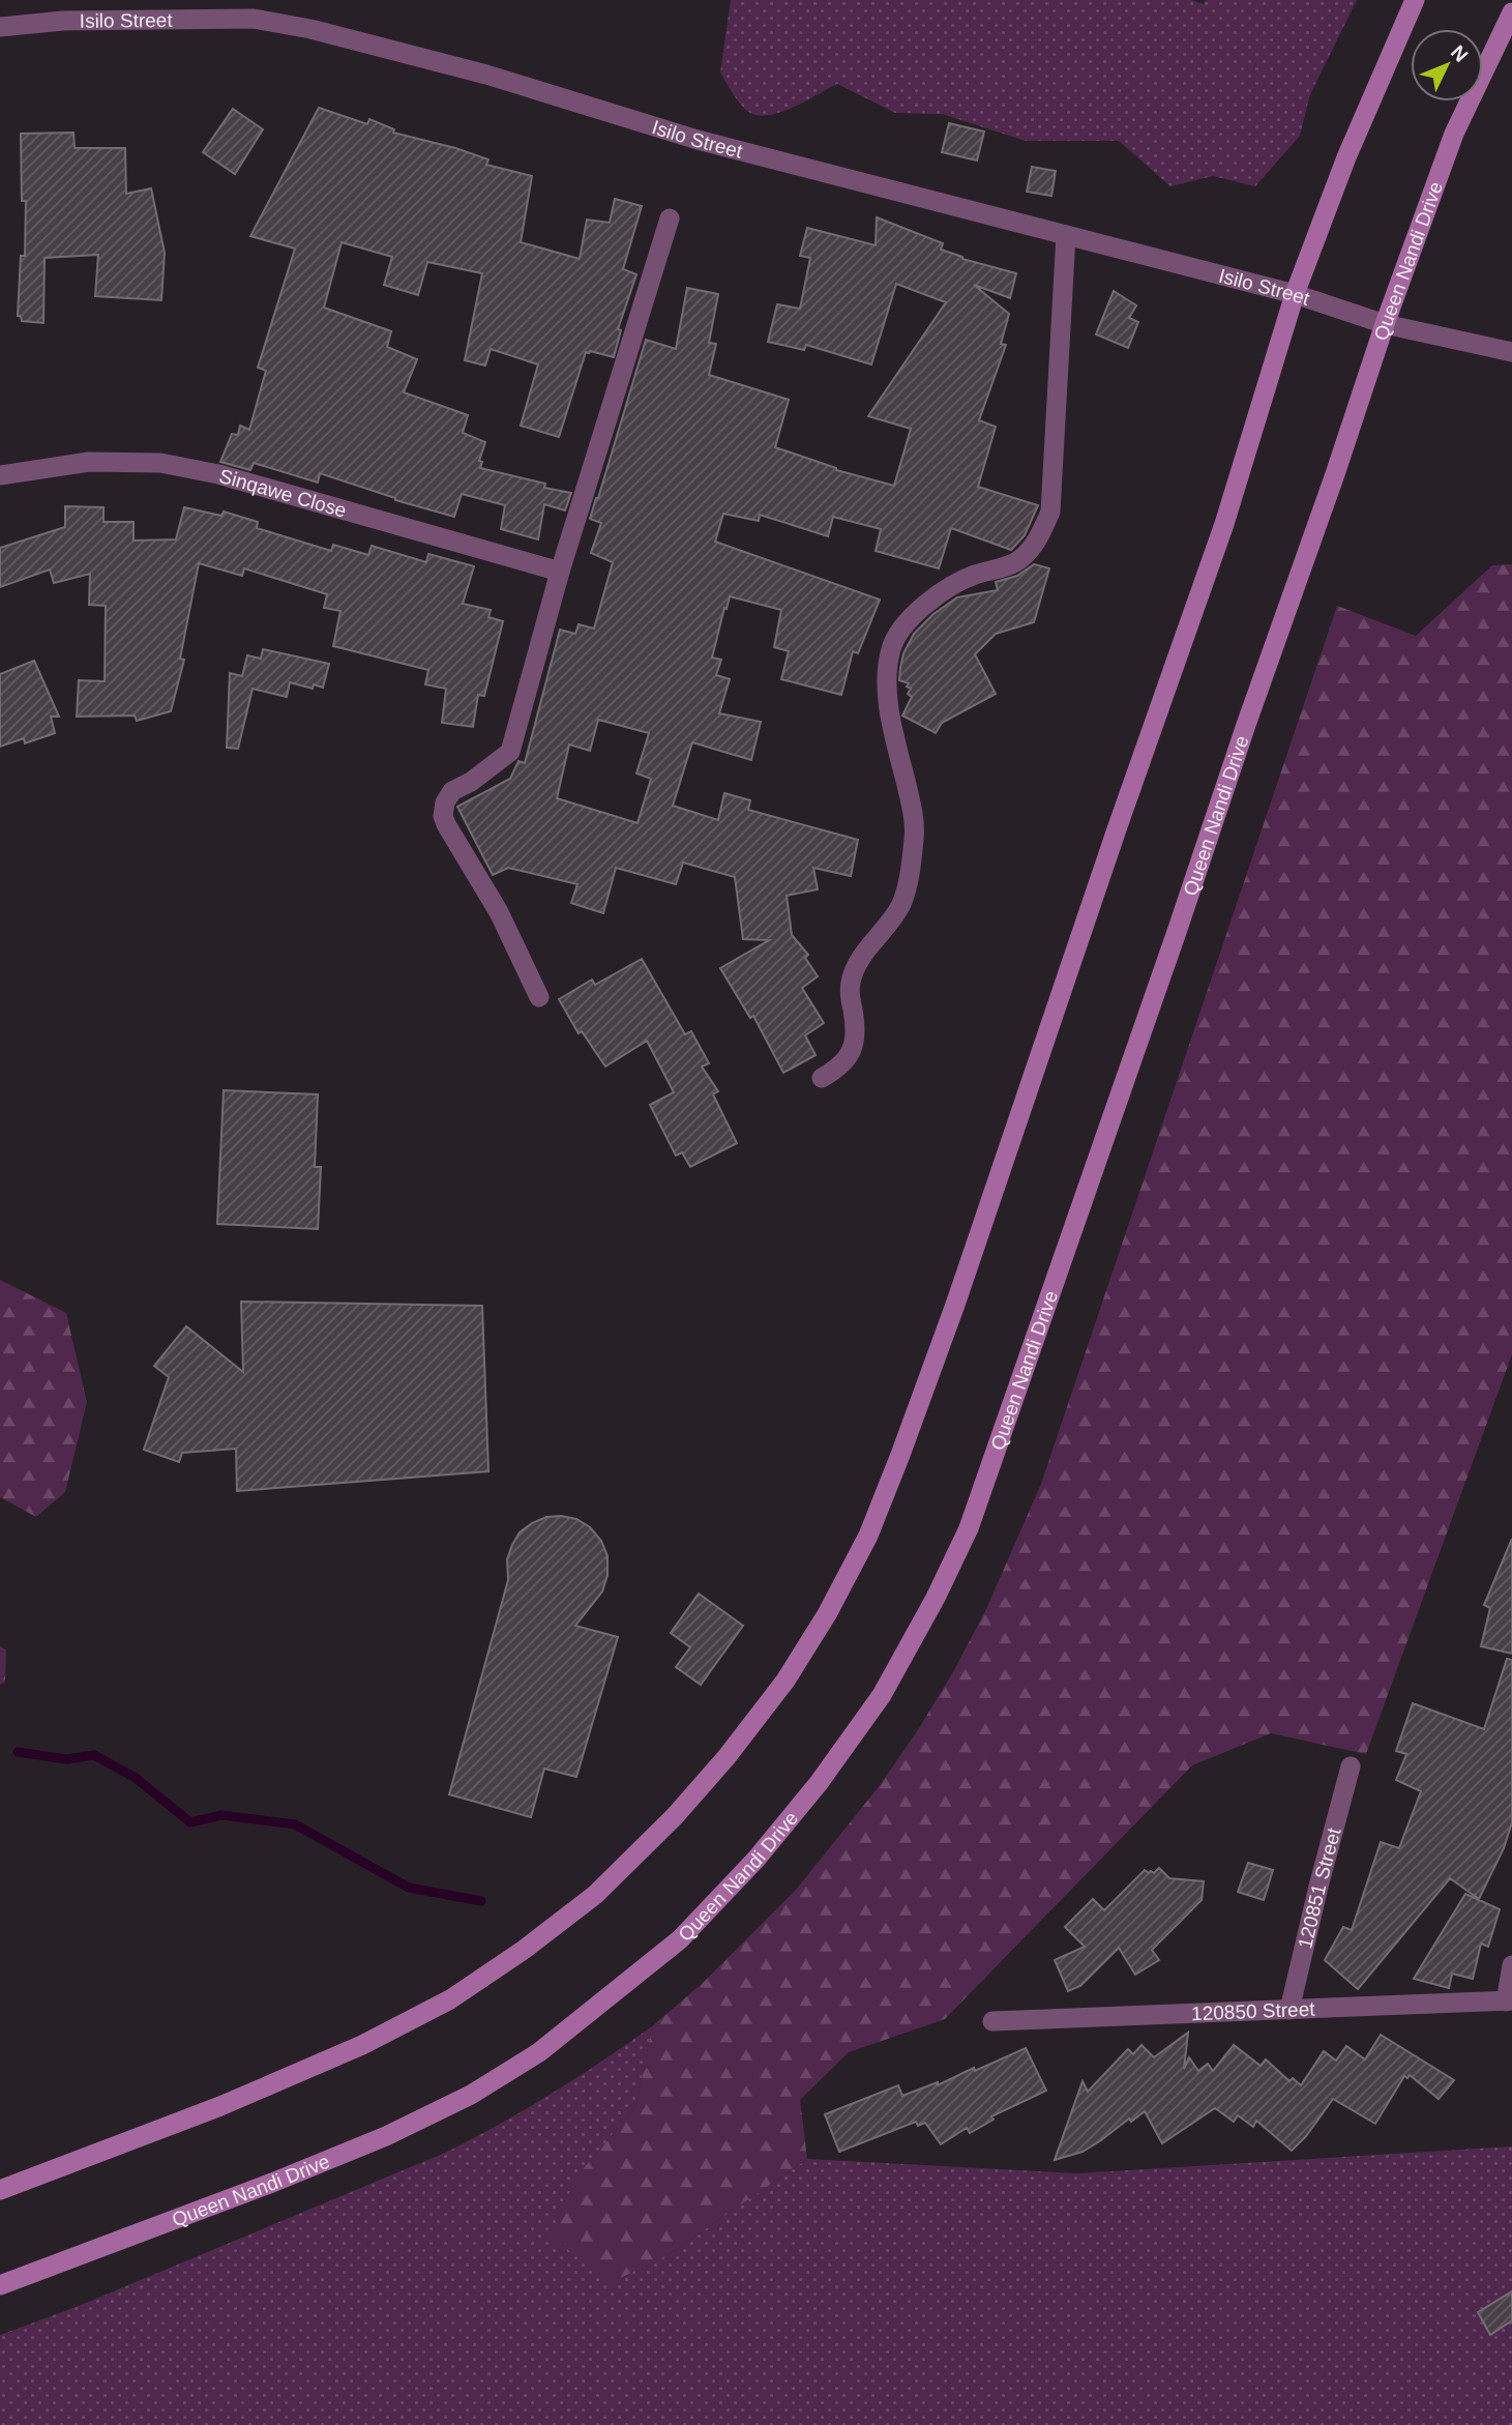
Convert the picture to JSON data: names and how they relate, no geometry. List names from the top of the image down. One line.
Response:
{"streets":{"main road":["Queen Nandi Drive"],"street":["Isilo Street","Sinqawe Close","120851 Street","120850 Street"]},"crossings":[["Isilo Street","Queen Nandi Drive"],["120851 Street","120850 Street"]],"north":"top right"}
